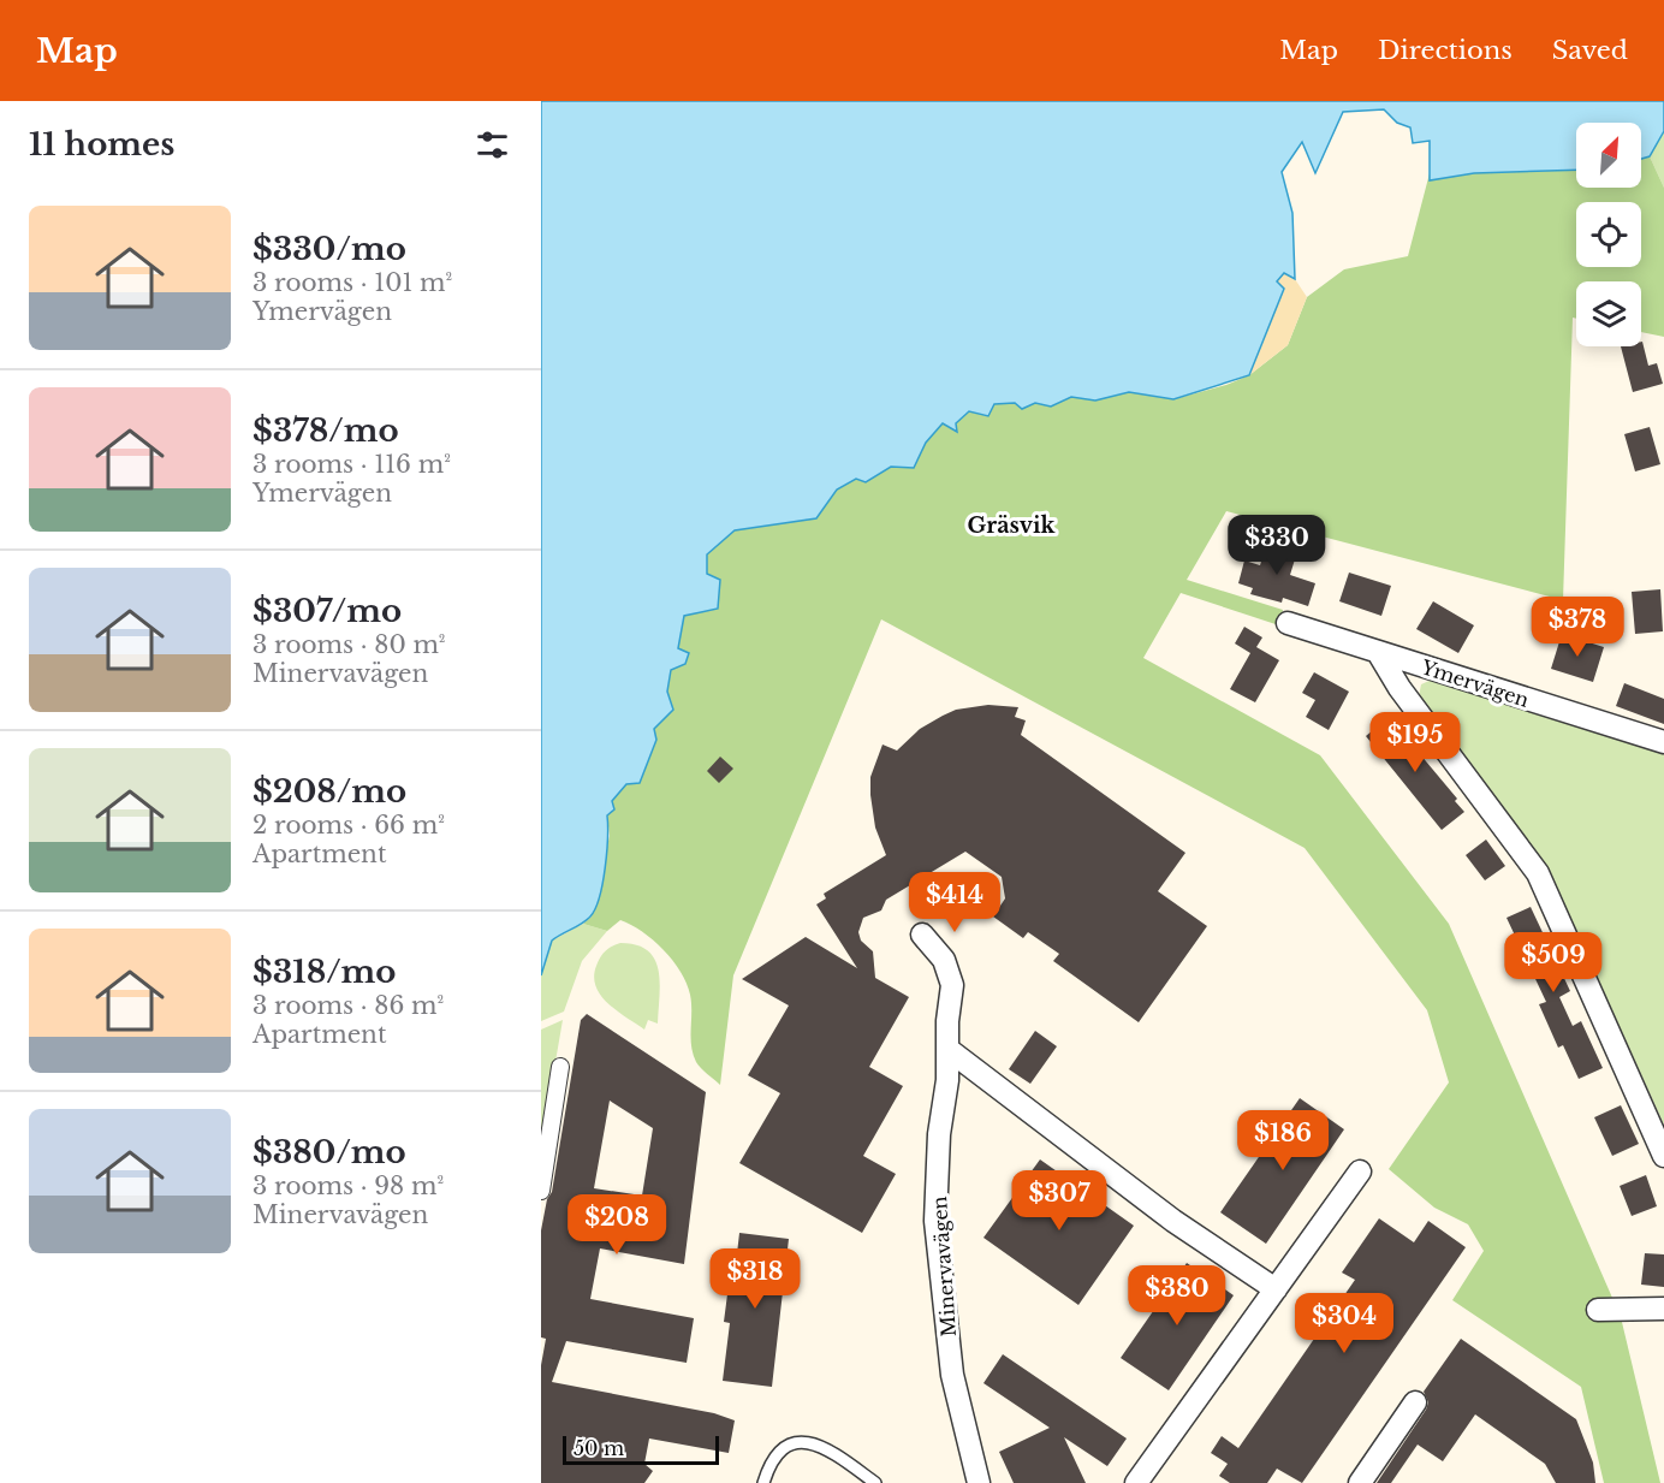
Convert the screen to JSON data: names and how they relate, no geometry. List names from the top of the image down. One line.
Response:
{"streets":{"street":["Ymervägen","Minervavägen"]},"districts":["Gräsvik"],"scale_bar":"50 m","north":"top right","page":{"header":"Map","nav":["Map","Directions","Saved"],"heading":"11 homes","list":[{"name":"$330/mo","note":"3 rooms · 101 m² · Ymervägen"},{"name":"$378/mo","note":"3 rooms · 116 m² · Ymervägen"},{"name":"$307/mo","note":"3 rooms · 80 m² · Minervavägen"},{"name":"$208/mo","note":"2 rooms · 66 m² · Apartment"},{"name":"$318/mo","note":"3 rooms · 86 m² · Apartment"},{"name":"$380/mo","note":"3 rooms · 98 m² · Minervavägen"}],"price":["$330","$378","$195","$414","$509","$186","$307","$208","$318","$380","$304"],"scale":"50 m"}}
